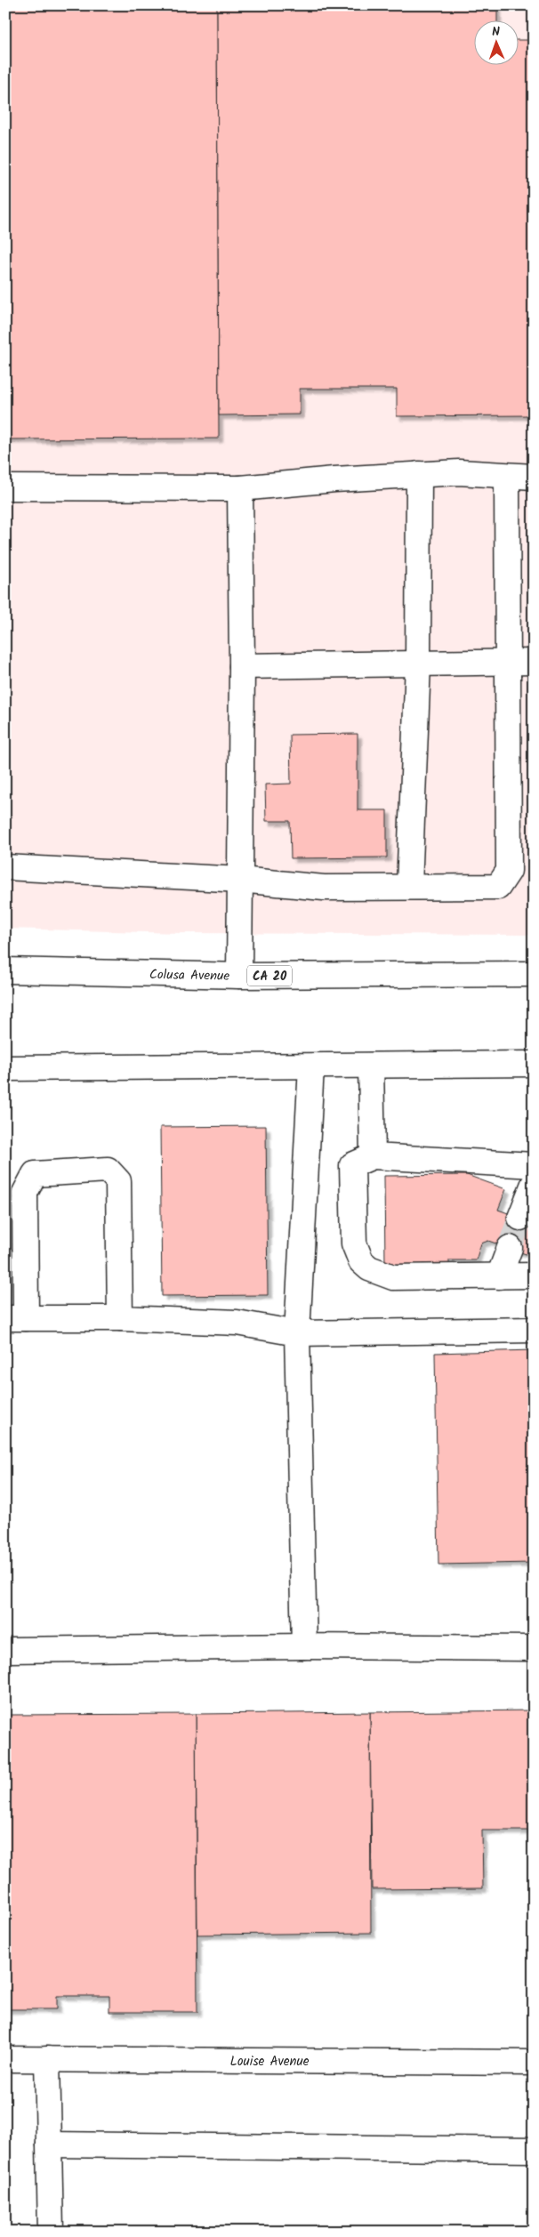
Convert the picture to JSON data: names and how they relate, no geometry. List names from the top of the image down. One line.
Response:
{"streets":{"main road":["Colusa Avenue","CA 20","Louise Avenue"]},"north":"top"}
